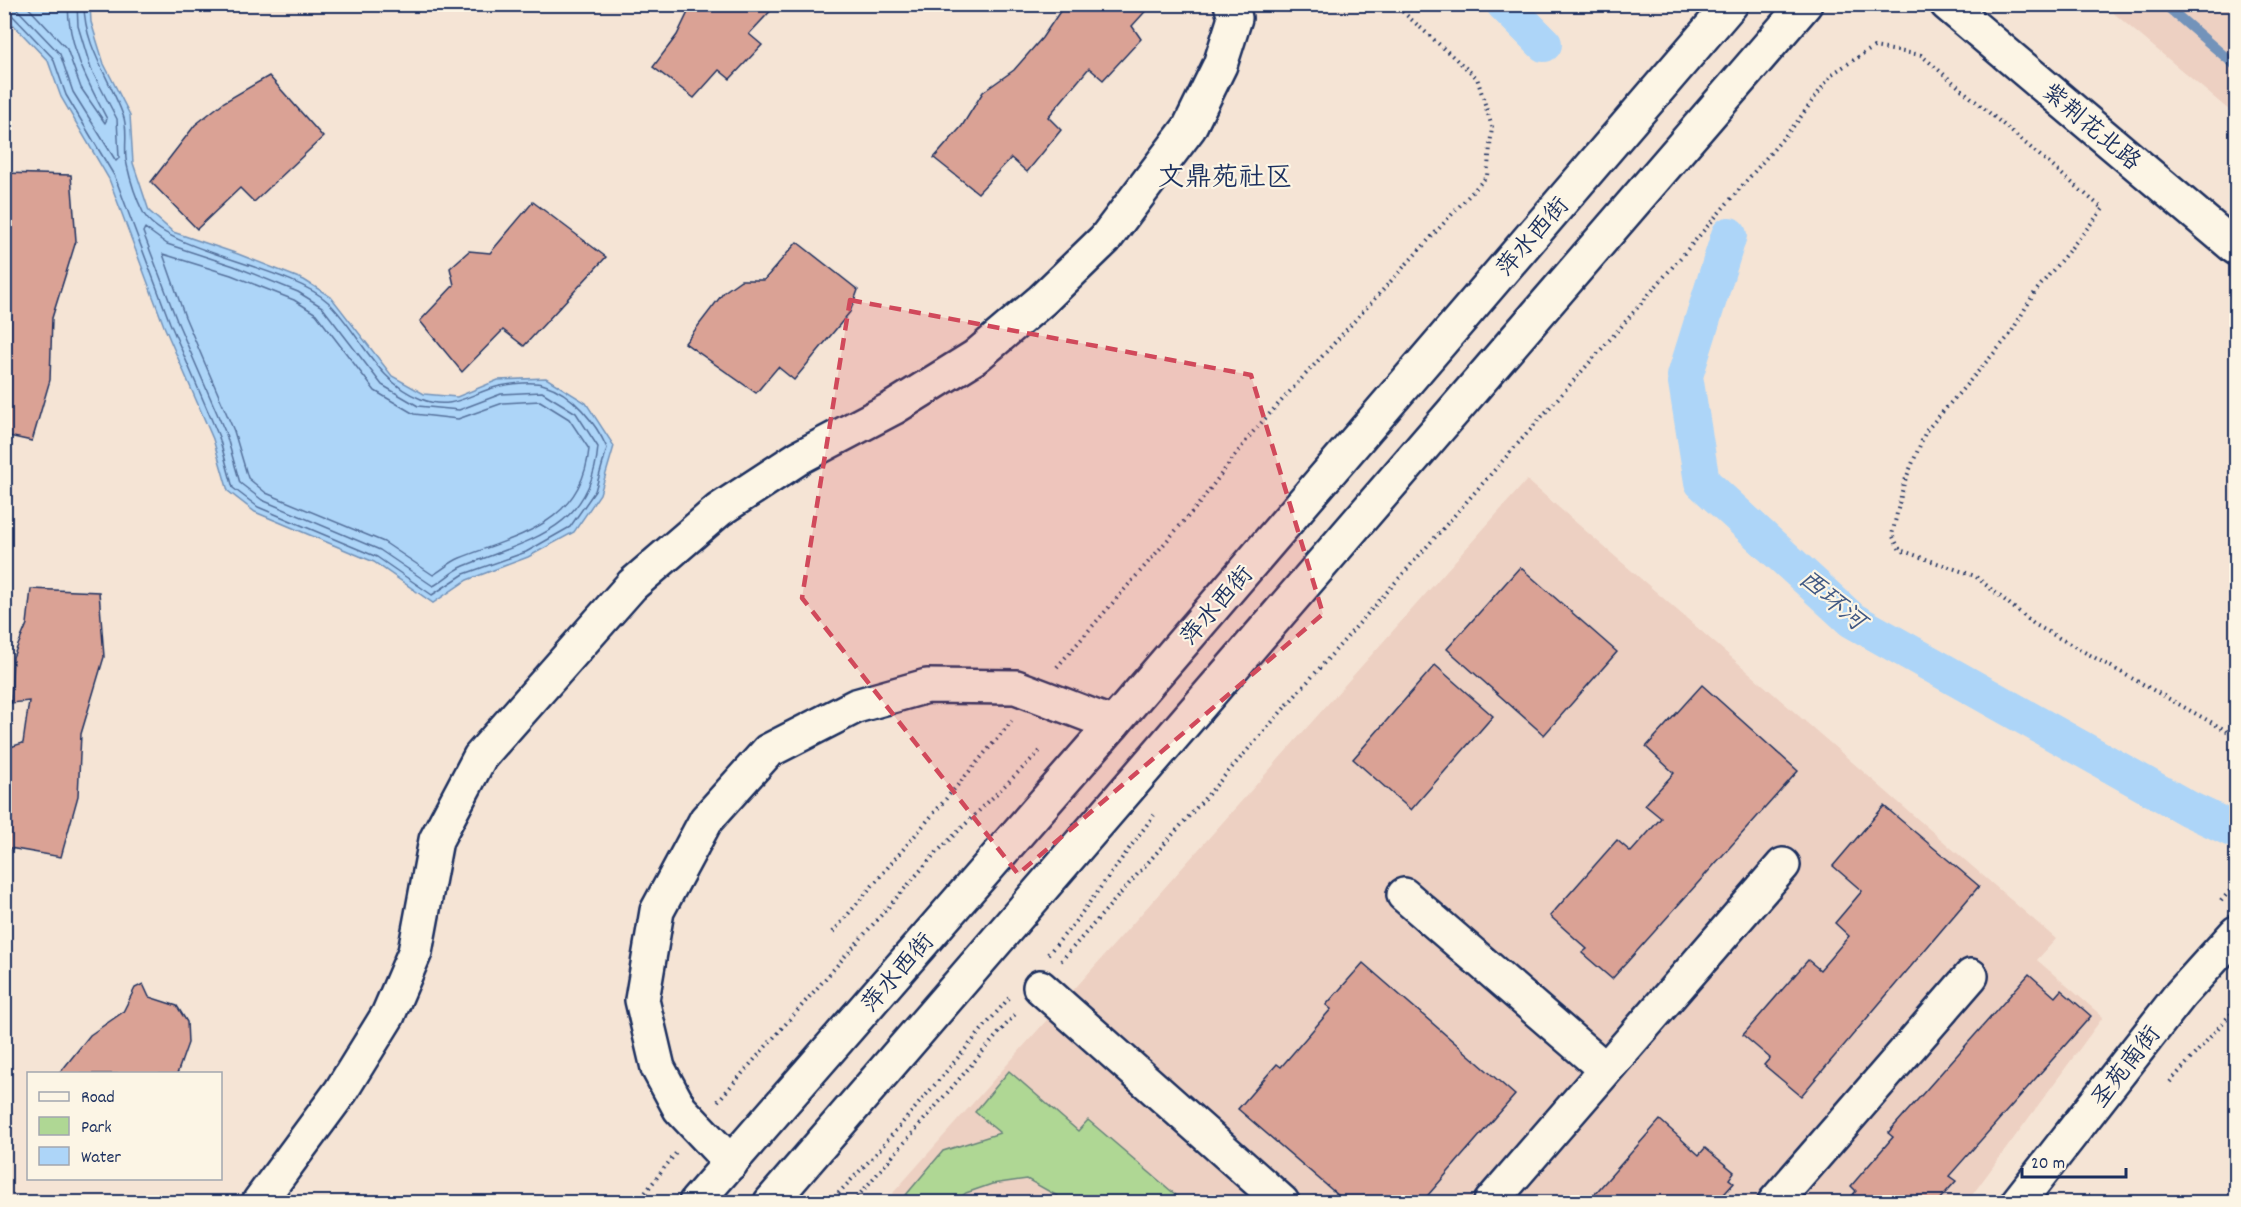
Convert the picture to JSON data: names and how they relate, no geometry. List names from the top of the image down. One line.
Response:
{"streets":{"main road":["紫荆花北路","萍水西街","圣苑南街"]},"districts":["文鼎苑社区"],"water":["西环河"],"legend":["Road","Park","Water"],"scale_bar":"20 m"}
